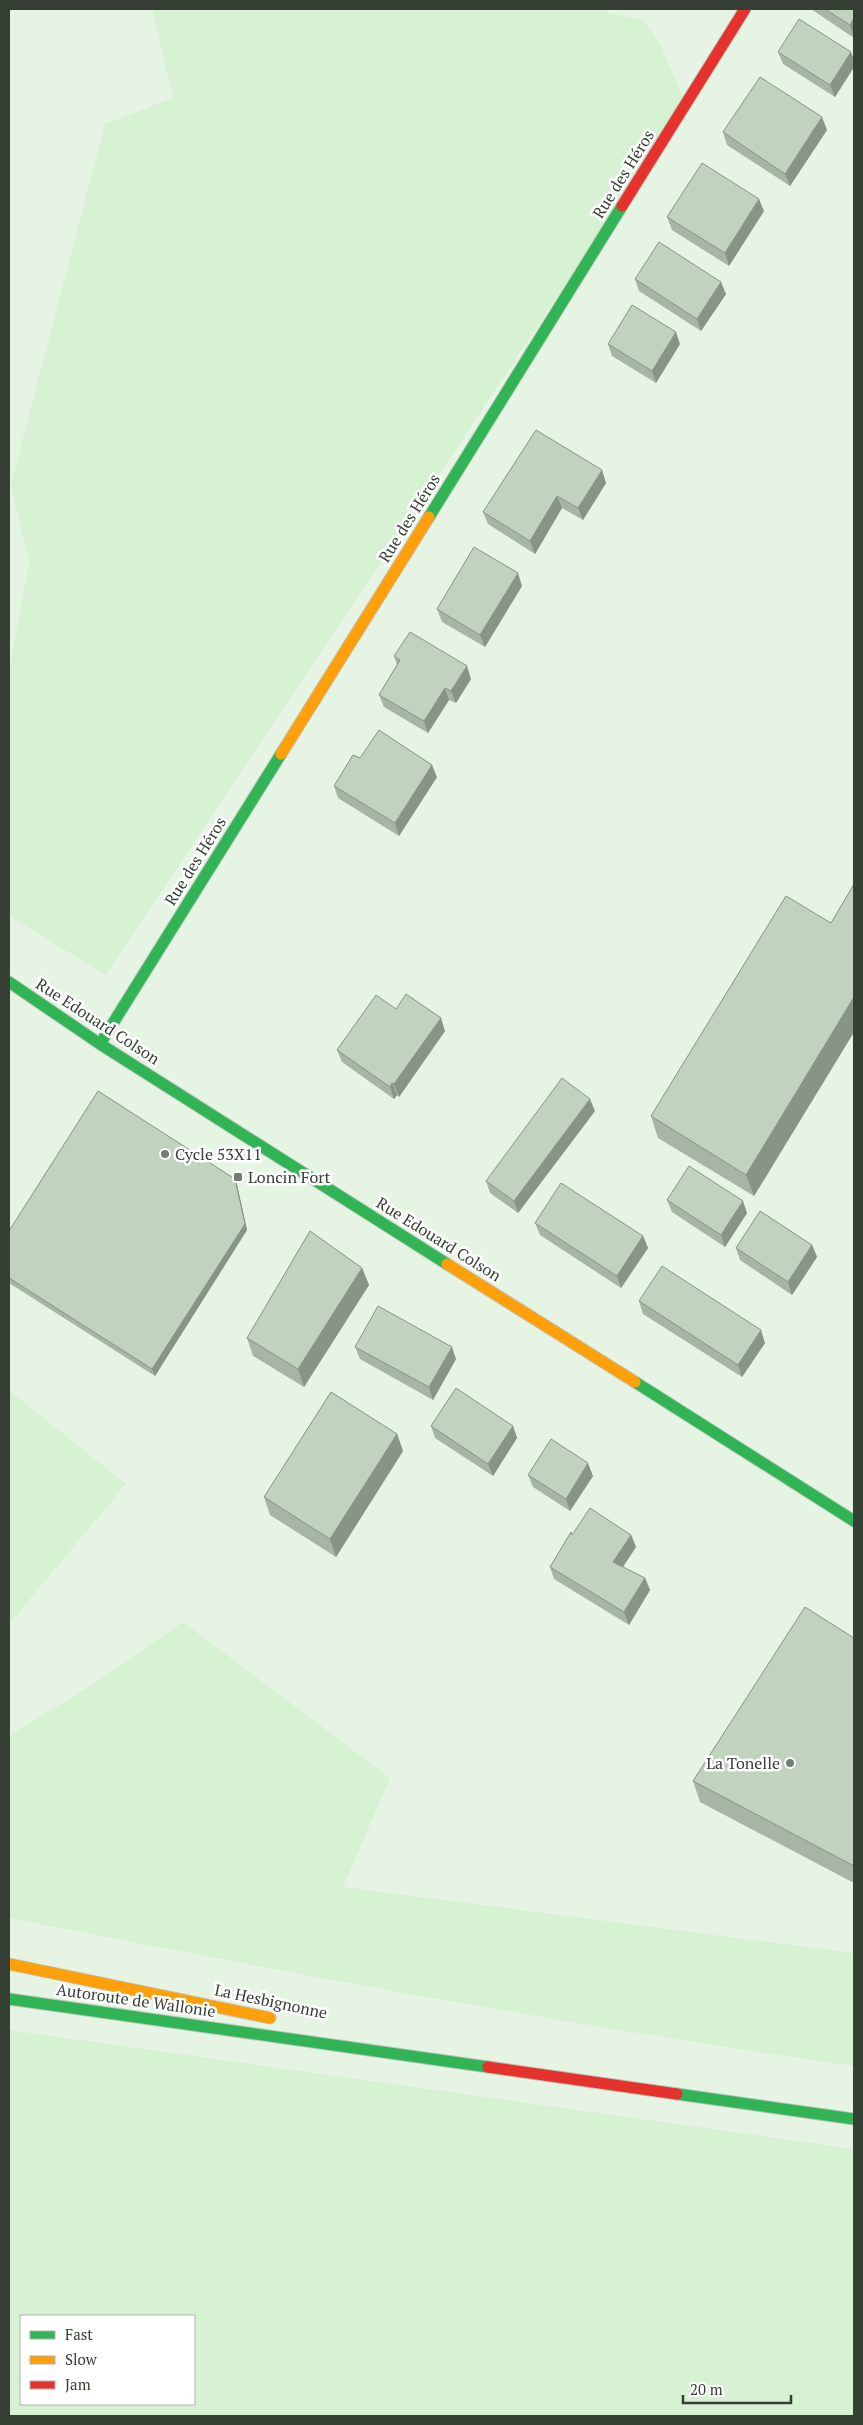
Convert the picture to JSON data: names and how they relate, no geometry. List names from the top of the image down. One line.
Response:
{"streets":{"main road":["Rue des Héros","Rue Edouard Colson","Autoroute de Wallonie","La Hesbignonne"]},"crossings":[["Rue des Héros","Rue Edouard Colson"]],"places":{"other":["Cycle 53X11","La Tonelle"],"transit":["Loncin Fort"]},"legend":["Fast","Slow","Jam"],"scale_bar":"20 m"}
